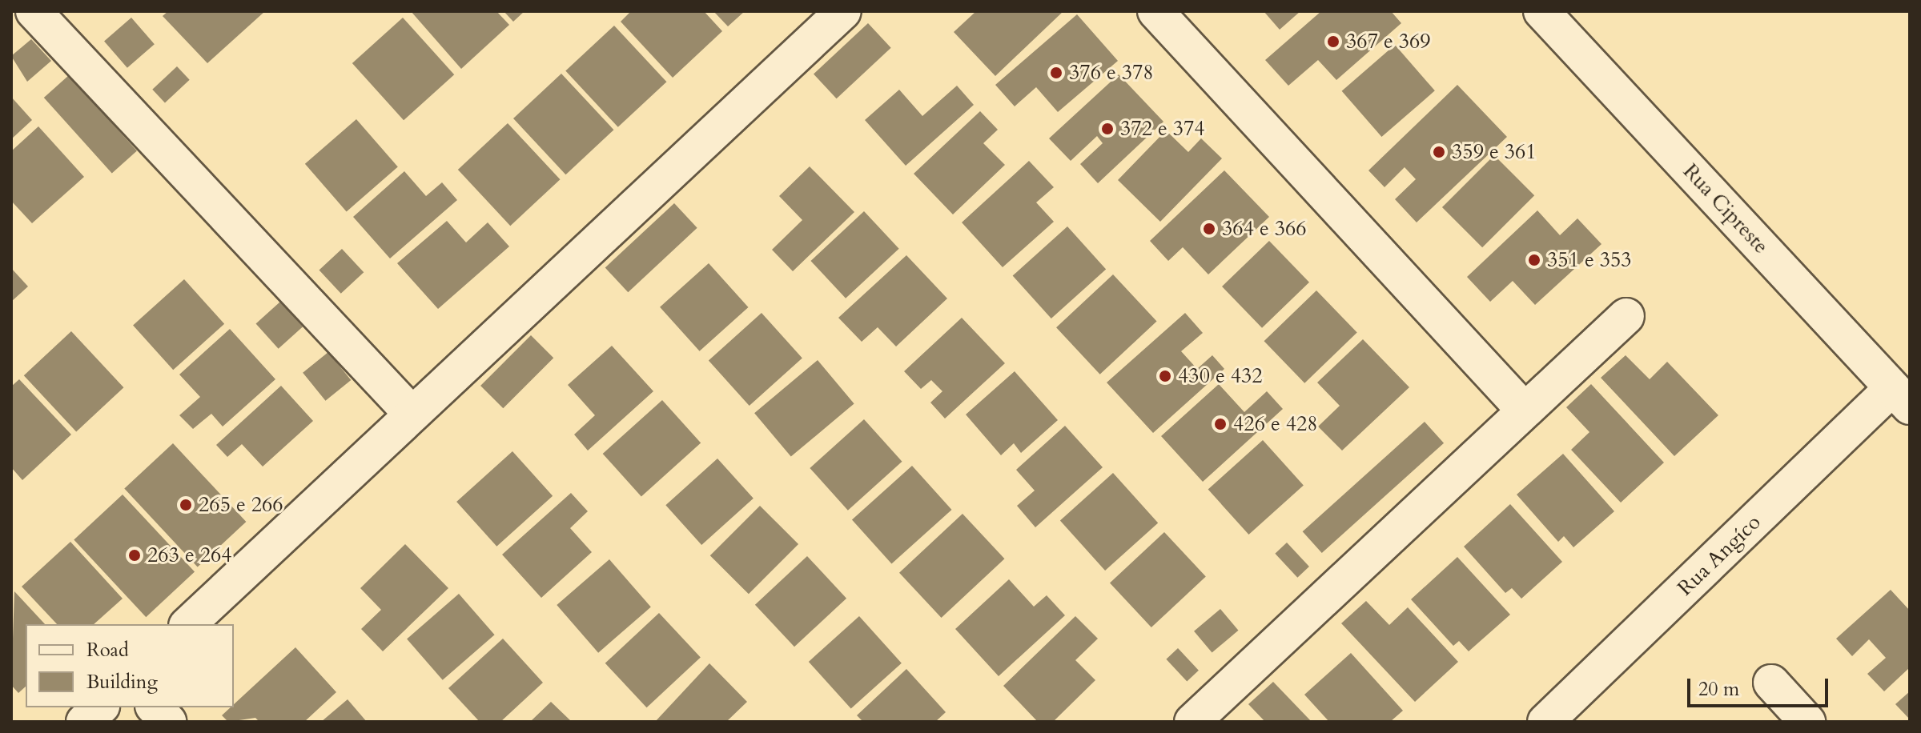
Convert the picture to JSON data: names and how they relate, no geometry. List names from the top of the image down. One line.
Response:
{"streets":{"street":["Rua Cipreste","Rua Angíco"]},"crossings":[["Rua Cipreste","Rua Angíco"]],"places":["367 e 369","376 e 378","372 e 374","359 e 361","364 e 366","351 e 353","430 e 432","426 e 428","265 e 266","263 e 264"],"legend":["Road","Building"],"scale_bar":"20 m"}
